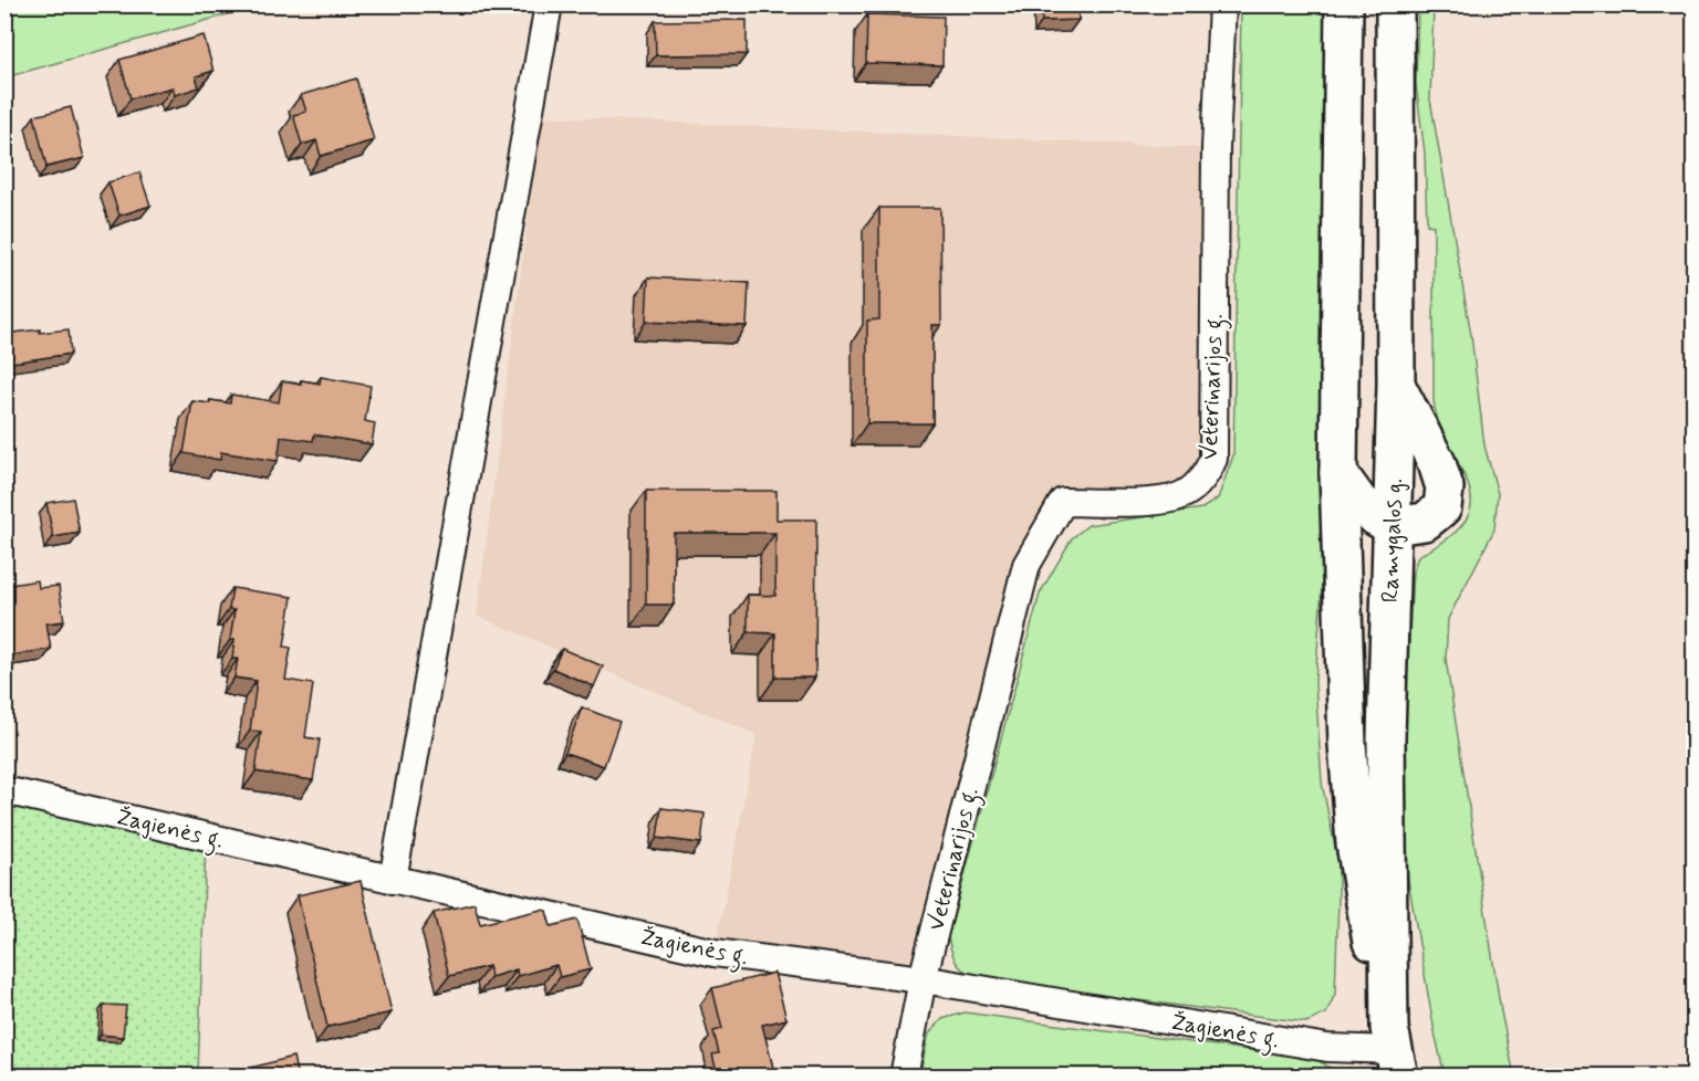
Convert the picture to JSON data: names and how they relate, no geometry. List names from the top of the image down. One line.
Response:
{"streets":{"highway":["Ramygalos g."],"street":["Veterinarijos g.","Žagienės g."]},"crossings":[["Veterinarijos g.","Žagienės g."],["Ramygalos g.","Žagienės g."]]}
